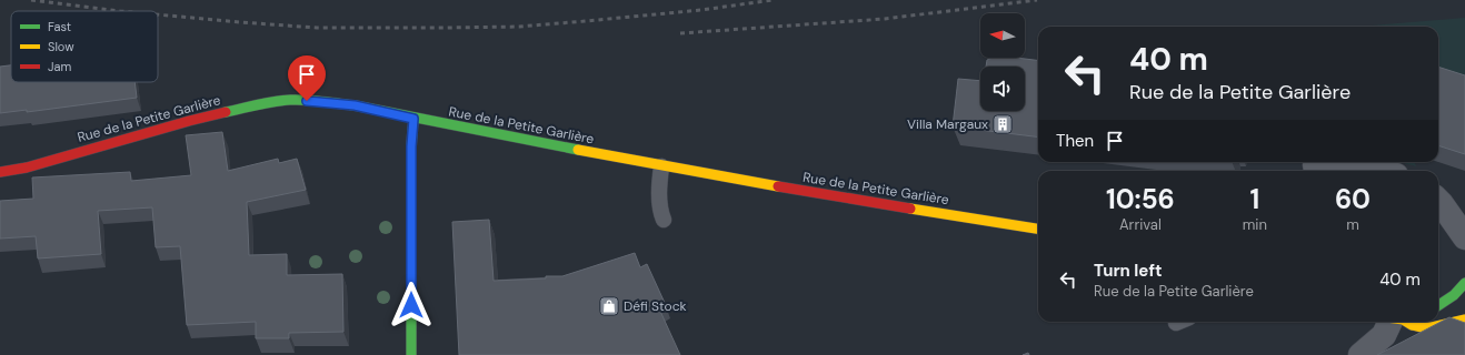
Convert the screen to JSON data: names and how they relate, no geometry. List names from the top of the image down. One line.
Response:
{"streets":{"street":["Rue de la Petite Garlière"]},"places":{"building":["Villa Margaux"],"shop":["Défi Stock"]},"legend":["Fast","Slow","Jam"],"north":"left","page":{"turn":["40 m","Rue de la Petite Garlière"],"then":"Then","eta":["10:56","Arrival","1","min","60","m"],"list":[{"name":"Turn left","note":"Rue de la Petite Garlière","value":"40 m"}]}}
